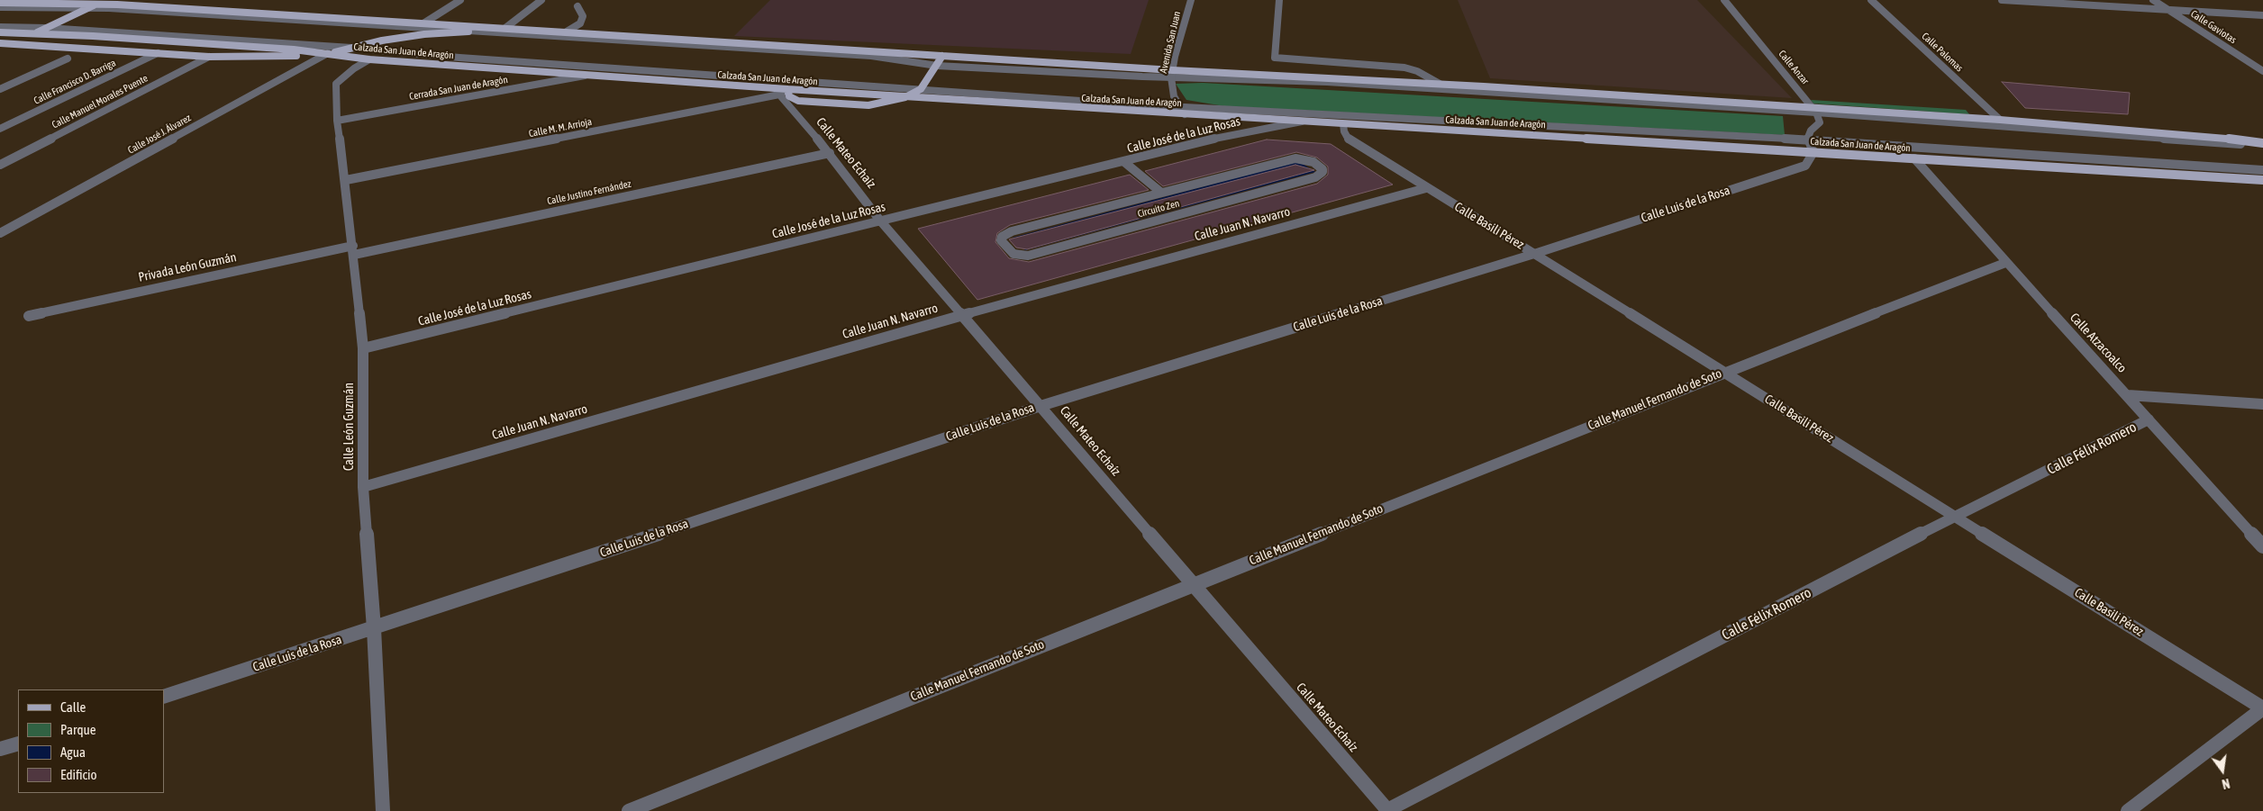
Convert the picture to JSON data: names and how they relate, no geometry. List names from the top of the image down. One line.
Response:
{"streets":{"main road":["Calzada San Juan de Aragón"],"street":["Calle Gaviotas","Avenida San Juan","Calle Palomas","Calle Anzar","Calle Francisco D. Barriga","Cerrada San Juan de Aragón","Calle Manuel Morales Puente","Calle M. M. Arrioja","Calle José J. Álvarez","Calle José de la Luz Rosas","Calle Mateo Echaíz","Calle Justino Fernández","Calle Luis de la Rosa","Circuito Zen","Calle Juan N. Navarro","Calle Basili Pérez","Privada León Guzmán","Calle Atzacoalco","Calle Manuel Fernando de Soto","Calle León Guzmán","Calle Félix Romero"]},"crossings":[["Avenida San Juan","Calzada San Juan de Aragón"],["Calzada San Juan de Aragón","Cerrada San Juan de Aragón"],["Calzada San Juan de Aragón","Calle M. M. Arrioja"],["Calzada San Juan de Aragón","Calle José J. Álvarez"],["Calzada San Juan de Aragón","Calle José de la Luz Rosas"],["Calzada San Juan de Aragón","Calle Mateo Echaíz"],["Calzada San Juan de Aragón","Calle Luis de la Rosa"],["Calzada San Juan de Aragón","Calle Basili Pérez"],["Calzada San Juan de Aragón","Calle Atzacoalco"],["Calzada San Juan de Aragón","Calle León Guzmán"],["Cerrada San Juan de Aragón","Calle León Guzmán"],["Calle M. M. Arrioja","Calle Mateo Echaíz"],["Calle M. M. Arrioja","Calle León Guzmán"],["Calle José de la Luz Rosas","Calle Mateo Echaíz"],["Calle José de la Luz Rosas","Circuito Zen"],["Calle José de la Luz Rosas","Calle León Guzmán"],["Calle Mateo Echaíz","Calle Justino Fernández"],["Calle Mateo Echaíz","Calle Luis de la Rosa"],["Calle Mateo Echaíz","Calle Juan N. Navarro"],["Calle Mateo Echaíz","Calle Manuel Fernando de Soto"],["Calle Mateo Echaíz","Calle Félix Romero"],["Calle Justino Fernández","Privada León Guzmán"],["Calle Justino Fernández","Calle León Guzmán"],["Calle Luis de la Rosa","Calle Basili Pérez"],["Calle Luis de la Rosa","Calle León Guzmán"],["Calle Juan N. Navarro","Calle Basili Pérez"],["Calle Juan N. Navarro","Calle León Guzmán"],["Calle Basili Pérez","Calle Manuel Fernando de Soto"],["Calle Basili Pérez","Calle Félix Romero"],["Privada León Guzmán","Calle León Guzmán"],["Calle Atzacoalco","Calle Manuel Fernando de Soto"],["Calle Atzacoalco","Calle Félix Romero"]],"legend":["Calle","Parque","Agua","Edificio"],"north":"bottom"}
